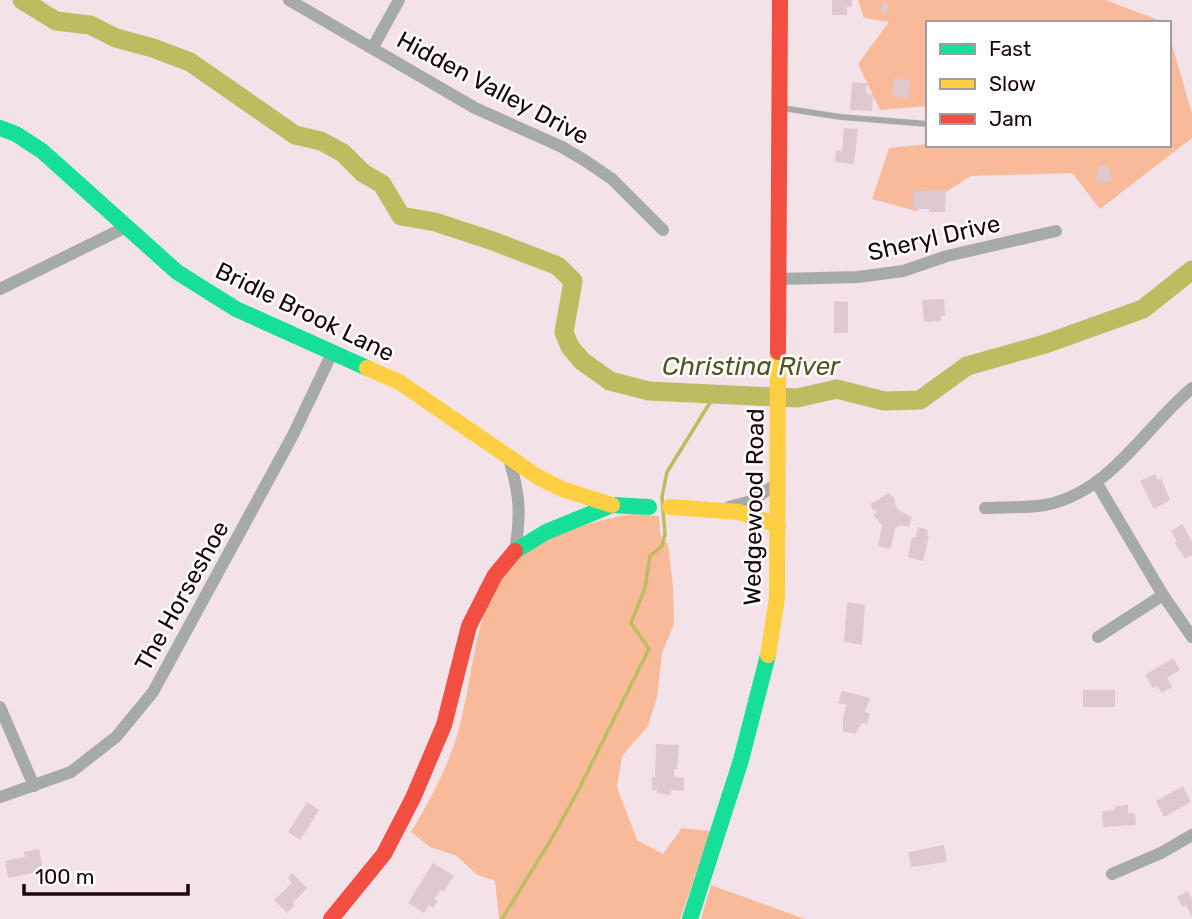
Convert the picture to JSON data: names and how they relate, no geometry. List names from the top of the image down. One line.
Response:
{"streets":{"street":["Hidden Valley Drive","Sheryl Drive","Bridle Brook Lane","Wedgewood Road","The Horseshoe"]},"crossings":[["Sheryl Drive","Wedgewood Road"],["Bridle Brook Lane","The Horseshoe"]],"water":["Christina River"],"legend":["Fast","Slow","Jam"],"scale_bar":"100 m"}
